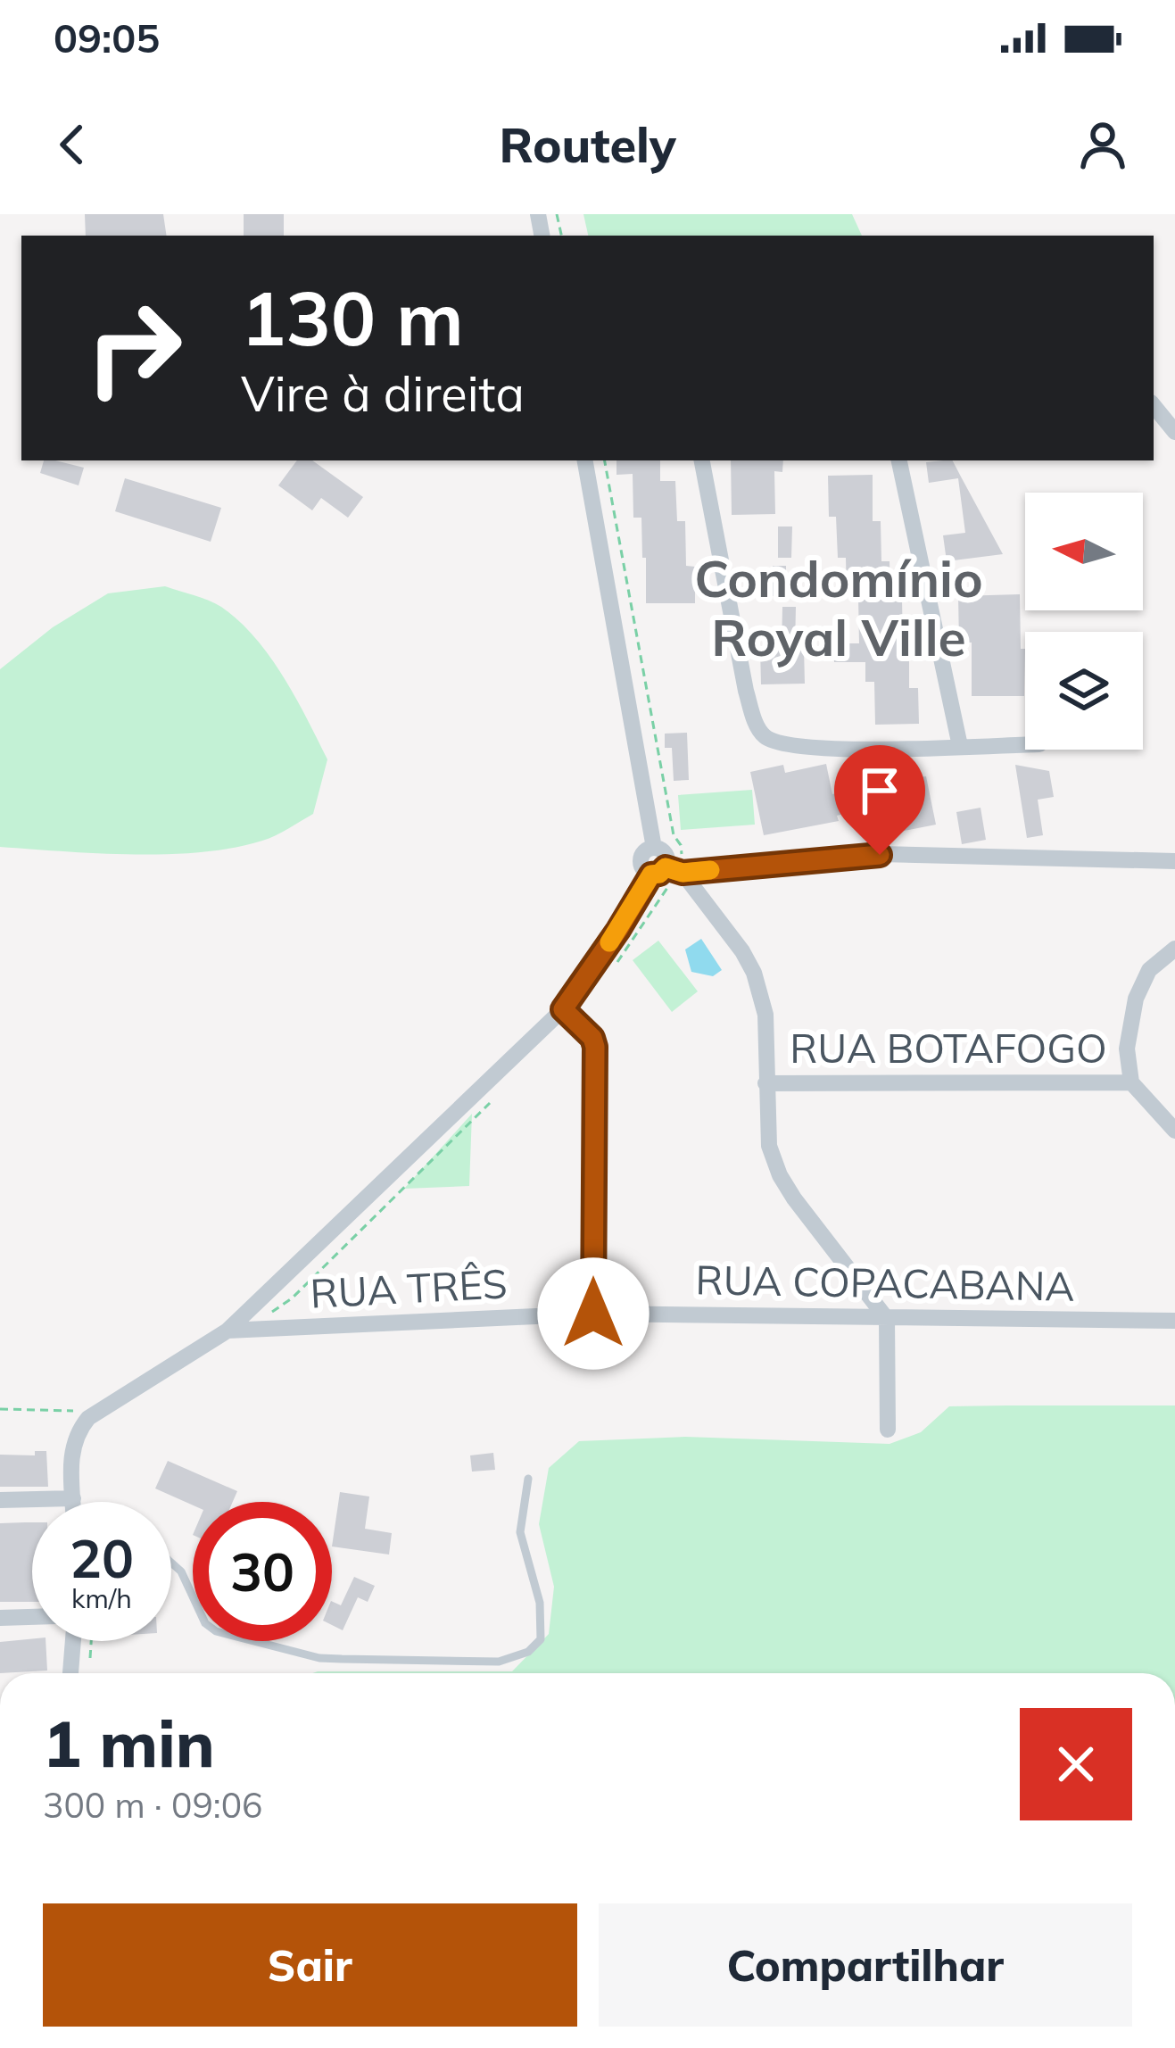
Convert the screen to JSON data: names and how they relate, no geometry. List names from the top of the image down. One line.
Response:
{"streets":{"street":["RUA BOTAFOGO","RUA COPACABANA","RUA TRÊS"]},"crossings":[["RUA COPACABANA","RUA TRÊS"]],"districts":["Condomínio Royal Ville"],"north":"left","page":{"status":"09:05","header":"Routely","turn":["130 m","Vire à direita"],"speed":"20 km/h","limit":"30","heading":["1 min","300 m · 09:06"],"buttons":["Sair","Compartilhar"]}}
